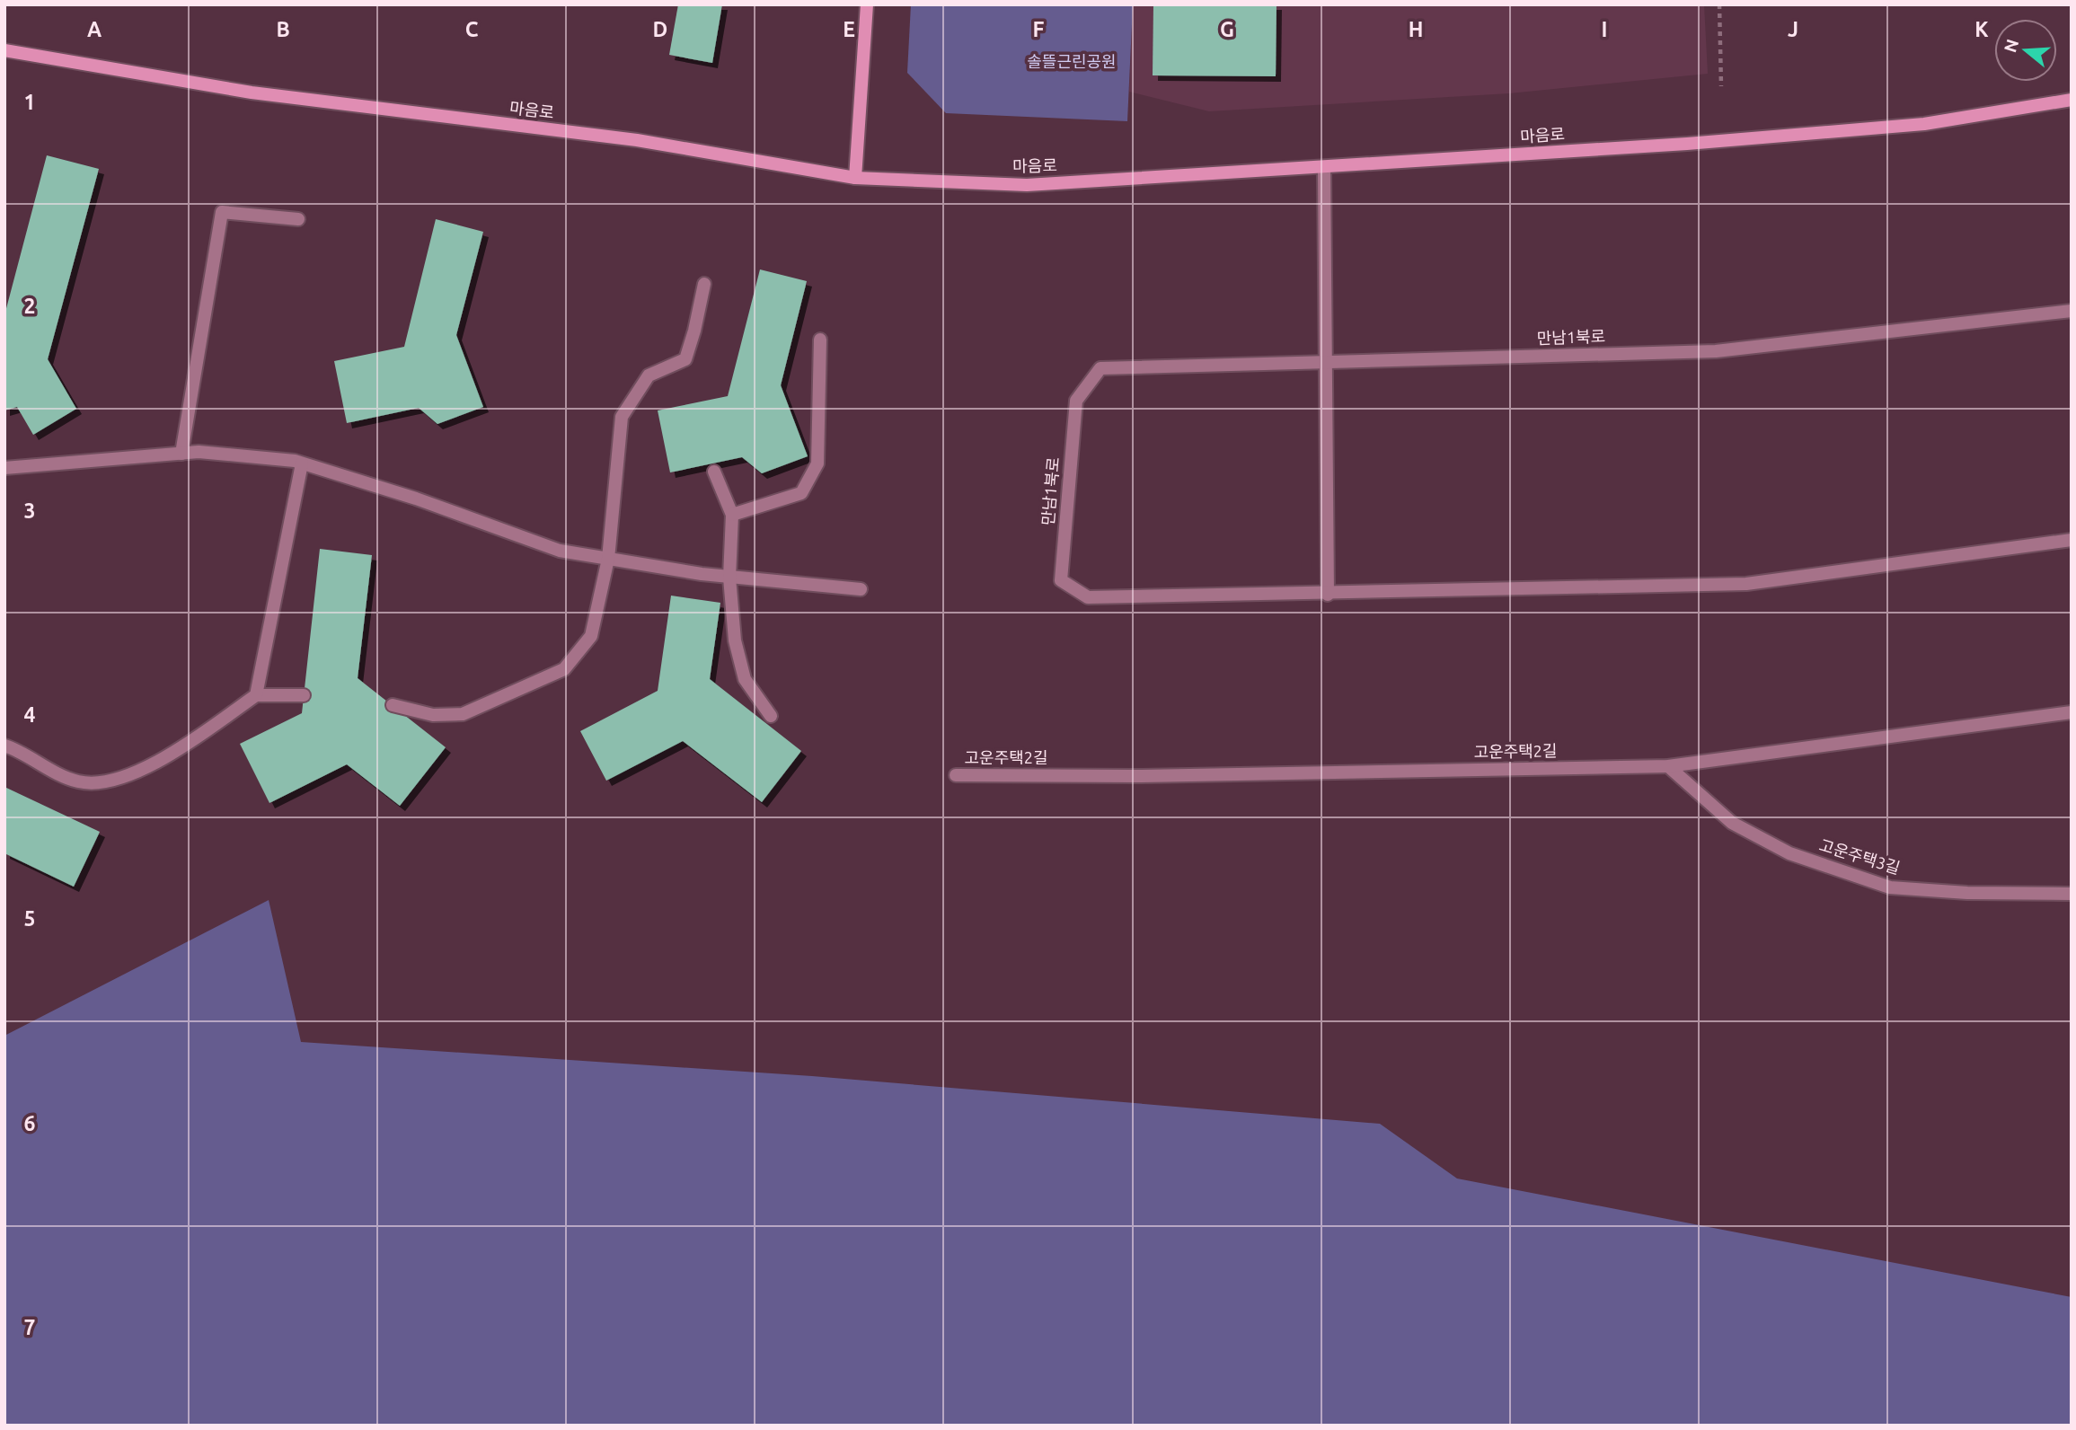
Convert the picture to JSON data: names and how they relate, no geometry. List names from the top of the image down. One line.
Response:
{"streets":{"street":["마음로","만남1북로","고운주택2길","고운주택3길"]},"crossings":[["고운주택2길","고운주택3길"]],"parks":["솔뜰근린공원"],"north":"left","grid":{"columns":["A","B","C","D","E","F","G","H","I","J","K"],"rows":["1","2","3","4","5","6","7"]}}
